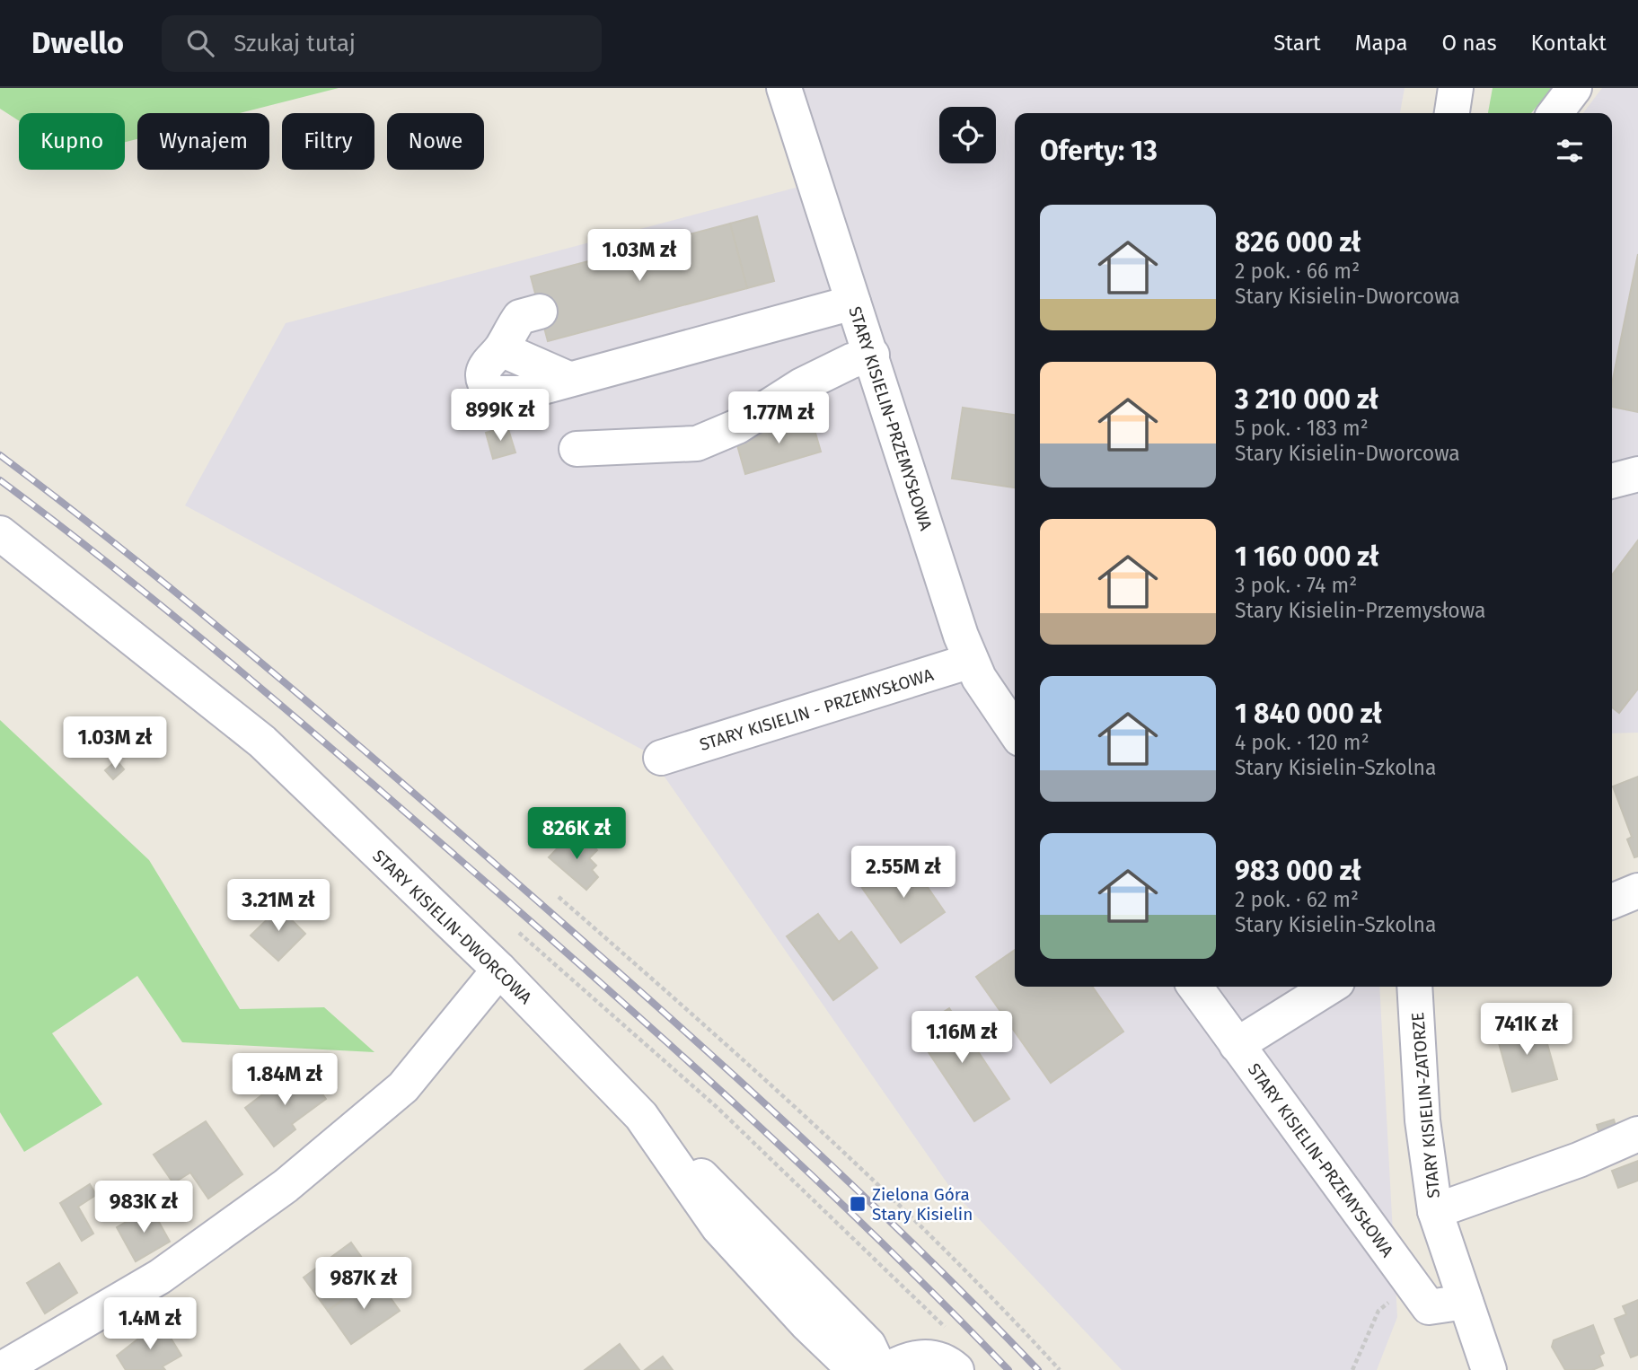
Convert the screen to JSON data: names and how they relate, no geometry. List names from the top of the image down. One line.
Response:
{"streets":{"street":["STARY KISIELIN-PRZEMYSŁOWA","STARY KISIELIN - PRZEMYSŁOWA","STARY KISIELIN-DWORCOWA","STARY KISIELIN-ZATORZE"]},"crossings":[["STARY KISIELIN-PRZEMYSŁOWA","STARY KISIELIN - PRZEMYSŁOWA"],["STARY KISIELIN-PRZEMYSŁOWA","STARY KISIELIN-ZATORZE"]],"places":{"transit":["Zielona Góra Stary Kisielin"]},"page":{"header":"Dwello","search":"Szukaj tutaj","nav":["Start","Mapa","O nas","Kontakt"],"chip":["Kupno","Wynajem","Filtry","Nowe"],"heading":"Oferty: 13","list":[{"name":"826 000 zł","note":"2 pok. · 66 m² · Stary Kisielin-Dworcowa"},{"name":"3 210 000 zł","note":"5 pok. · 183 m² · Stary Kisielin-Dworcowa"},{"name":"1 160 000 zł","note":"3 pok. · 74 m² · Stary Kisielin-Przemysłowa"},{"name":"1 840 000 zł","note":"4 pok. · 120 m² · Stary Kisielin-Szkolna"},{"name":"983 000 zł","note":"2 pok. · 62 m² · Stary Kisielin-Szkolna"}],"price":["1.03M zł","899K zł","1.77M zł","1.03M zł","826K zł","2.55M zł","3.21M zł","741K zł","1.16M zł","1.84M zł","983K zł","987K zł","1.4M zł"]}}
